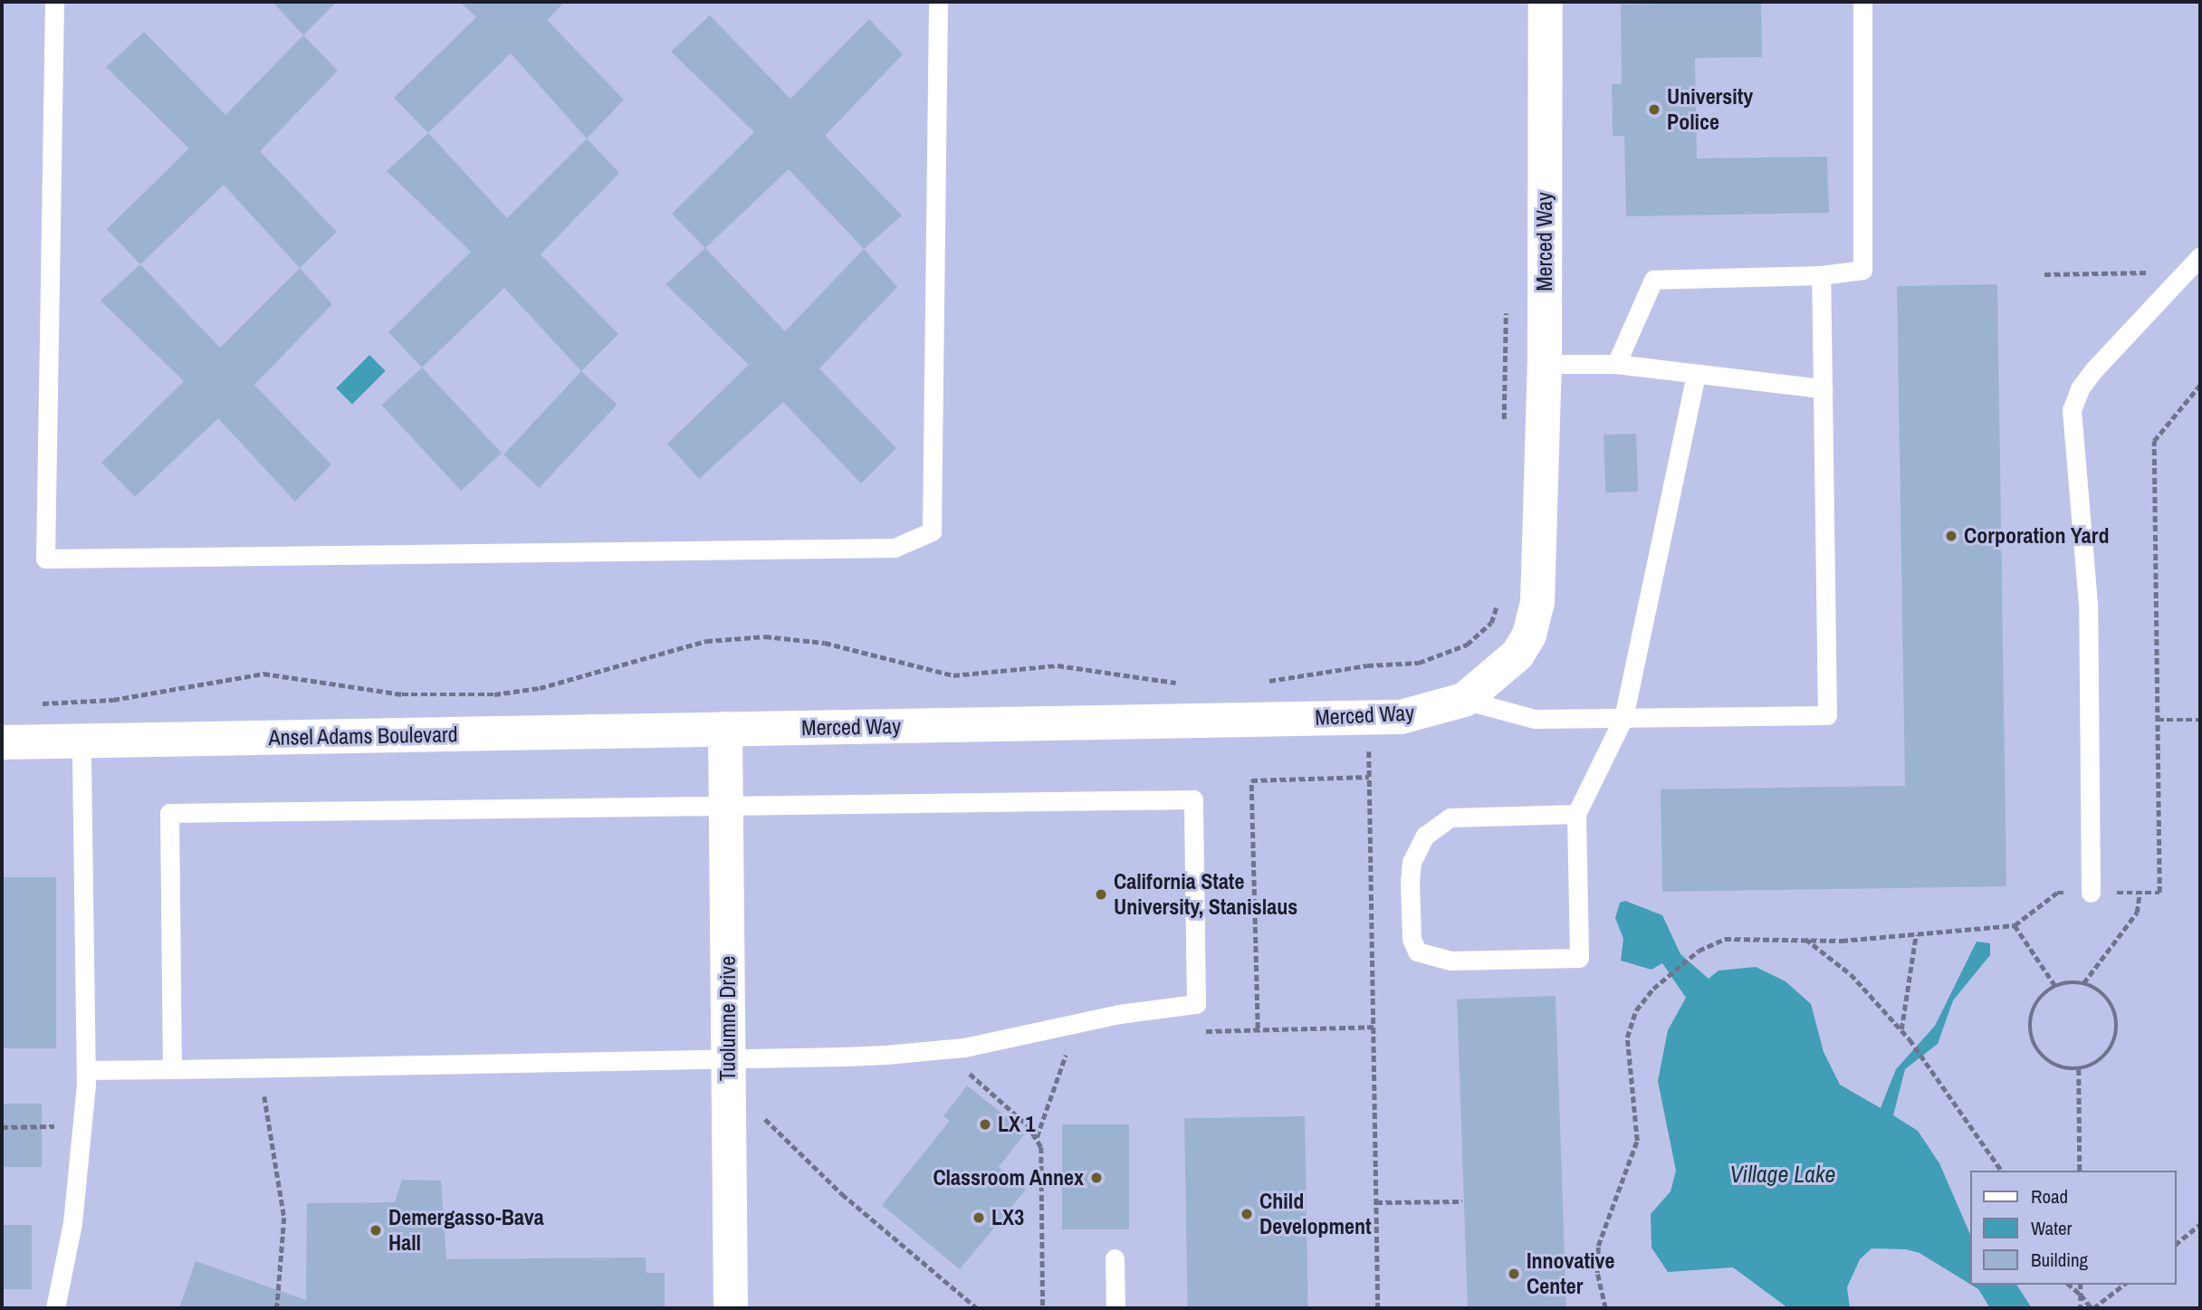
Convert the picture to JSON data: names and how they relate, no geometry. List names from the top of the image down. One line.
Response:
{"streets":{"street":["Merced Way","Ansel Adams Boulevard","Tuolumne Drive"]},"crossings":[["Merced Way","Ansel Adams Boulevard"],["Merced Way","Tuolumne Drive"],["Ansel Adams Boulevard","Tuolumne Drive"]],"water":["Village Lake"],"places":["University Police","Corporation Yard","California State University, Stanislaus","LX 1","Classroom Annex","Child Development","LX3","Demergasso-Bava Hall","Innovative Center"],"legend":["Road","Water","Building"]}
